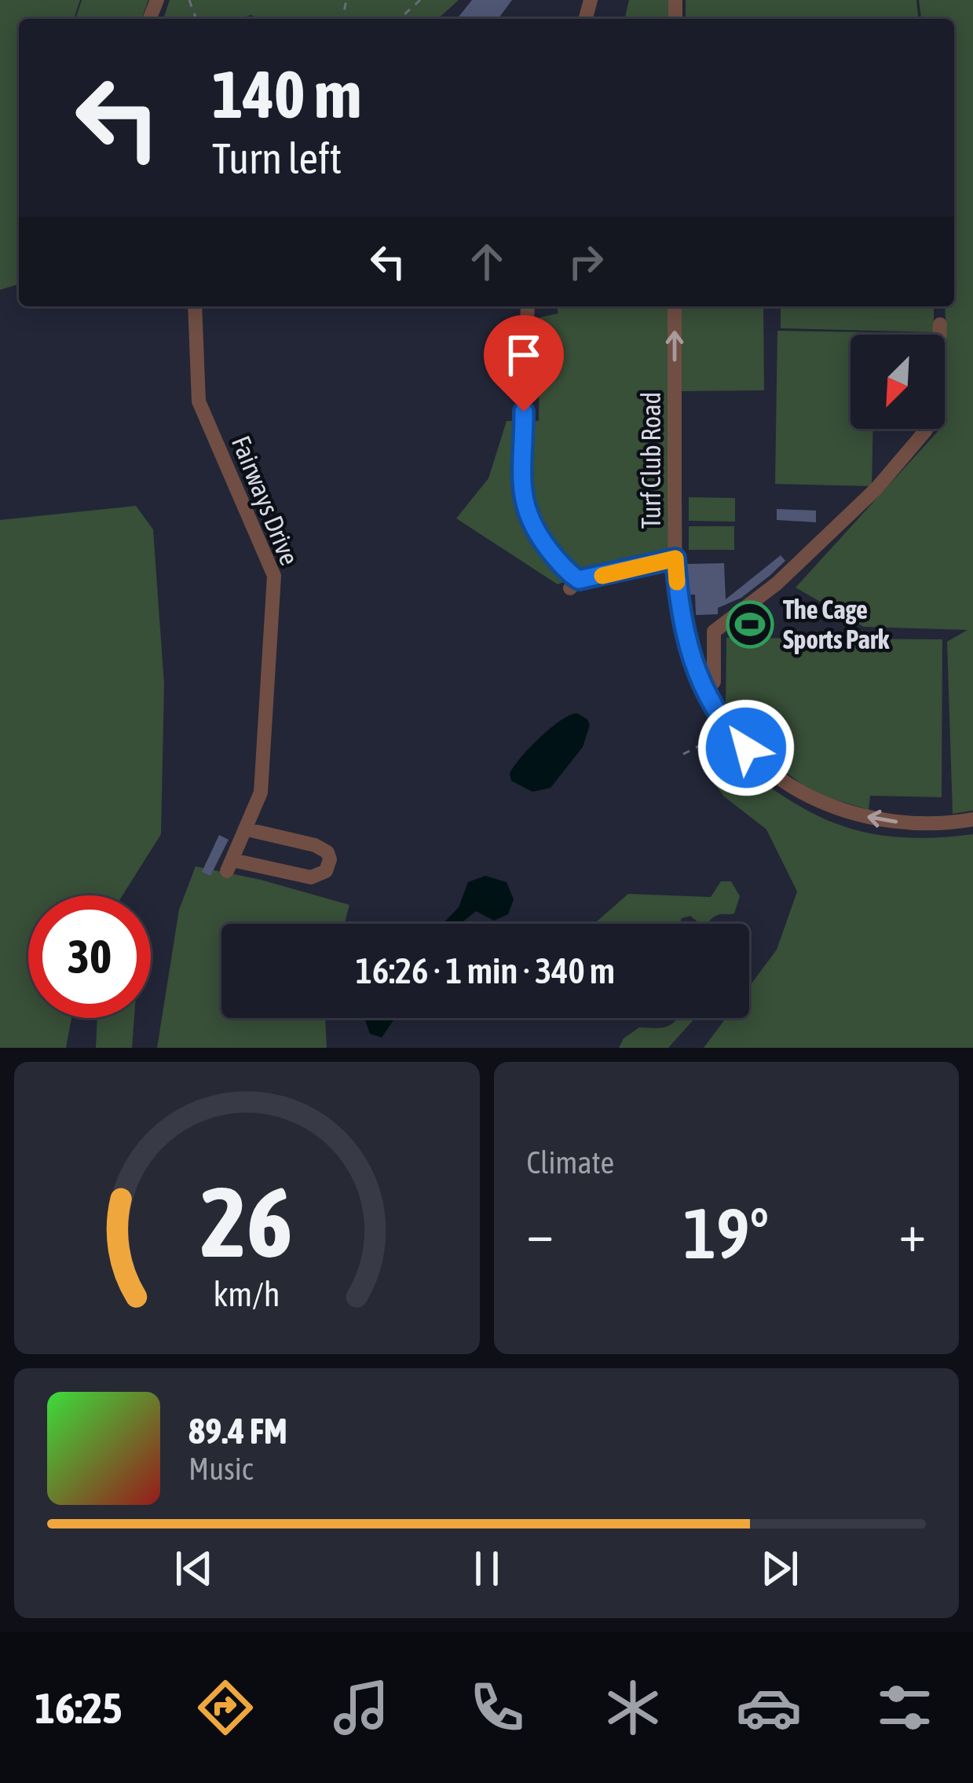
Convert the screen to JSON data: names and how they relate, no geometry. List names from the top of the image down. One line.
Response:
{"streets":{"street":["Turf Club Road","Fairways Drive"]},"places":{"sports":["The Cage Sports Park"]},"north":"bottom left","page":{"turn":["140 m","Turn left"],"limit":"30","trip":"16:26 · 1 min · 340 m","tile":"Climate","heat":["−","19°","+"],"song":["89.4 FM","Music"],"tabs":"16:25","gauge":["26","km/h"]}}
